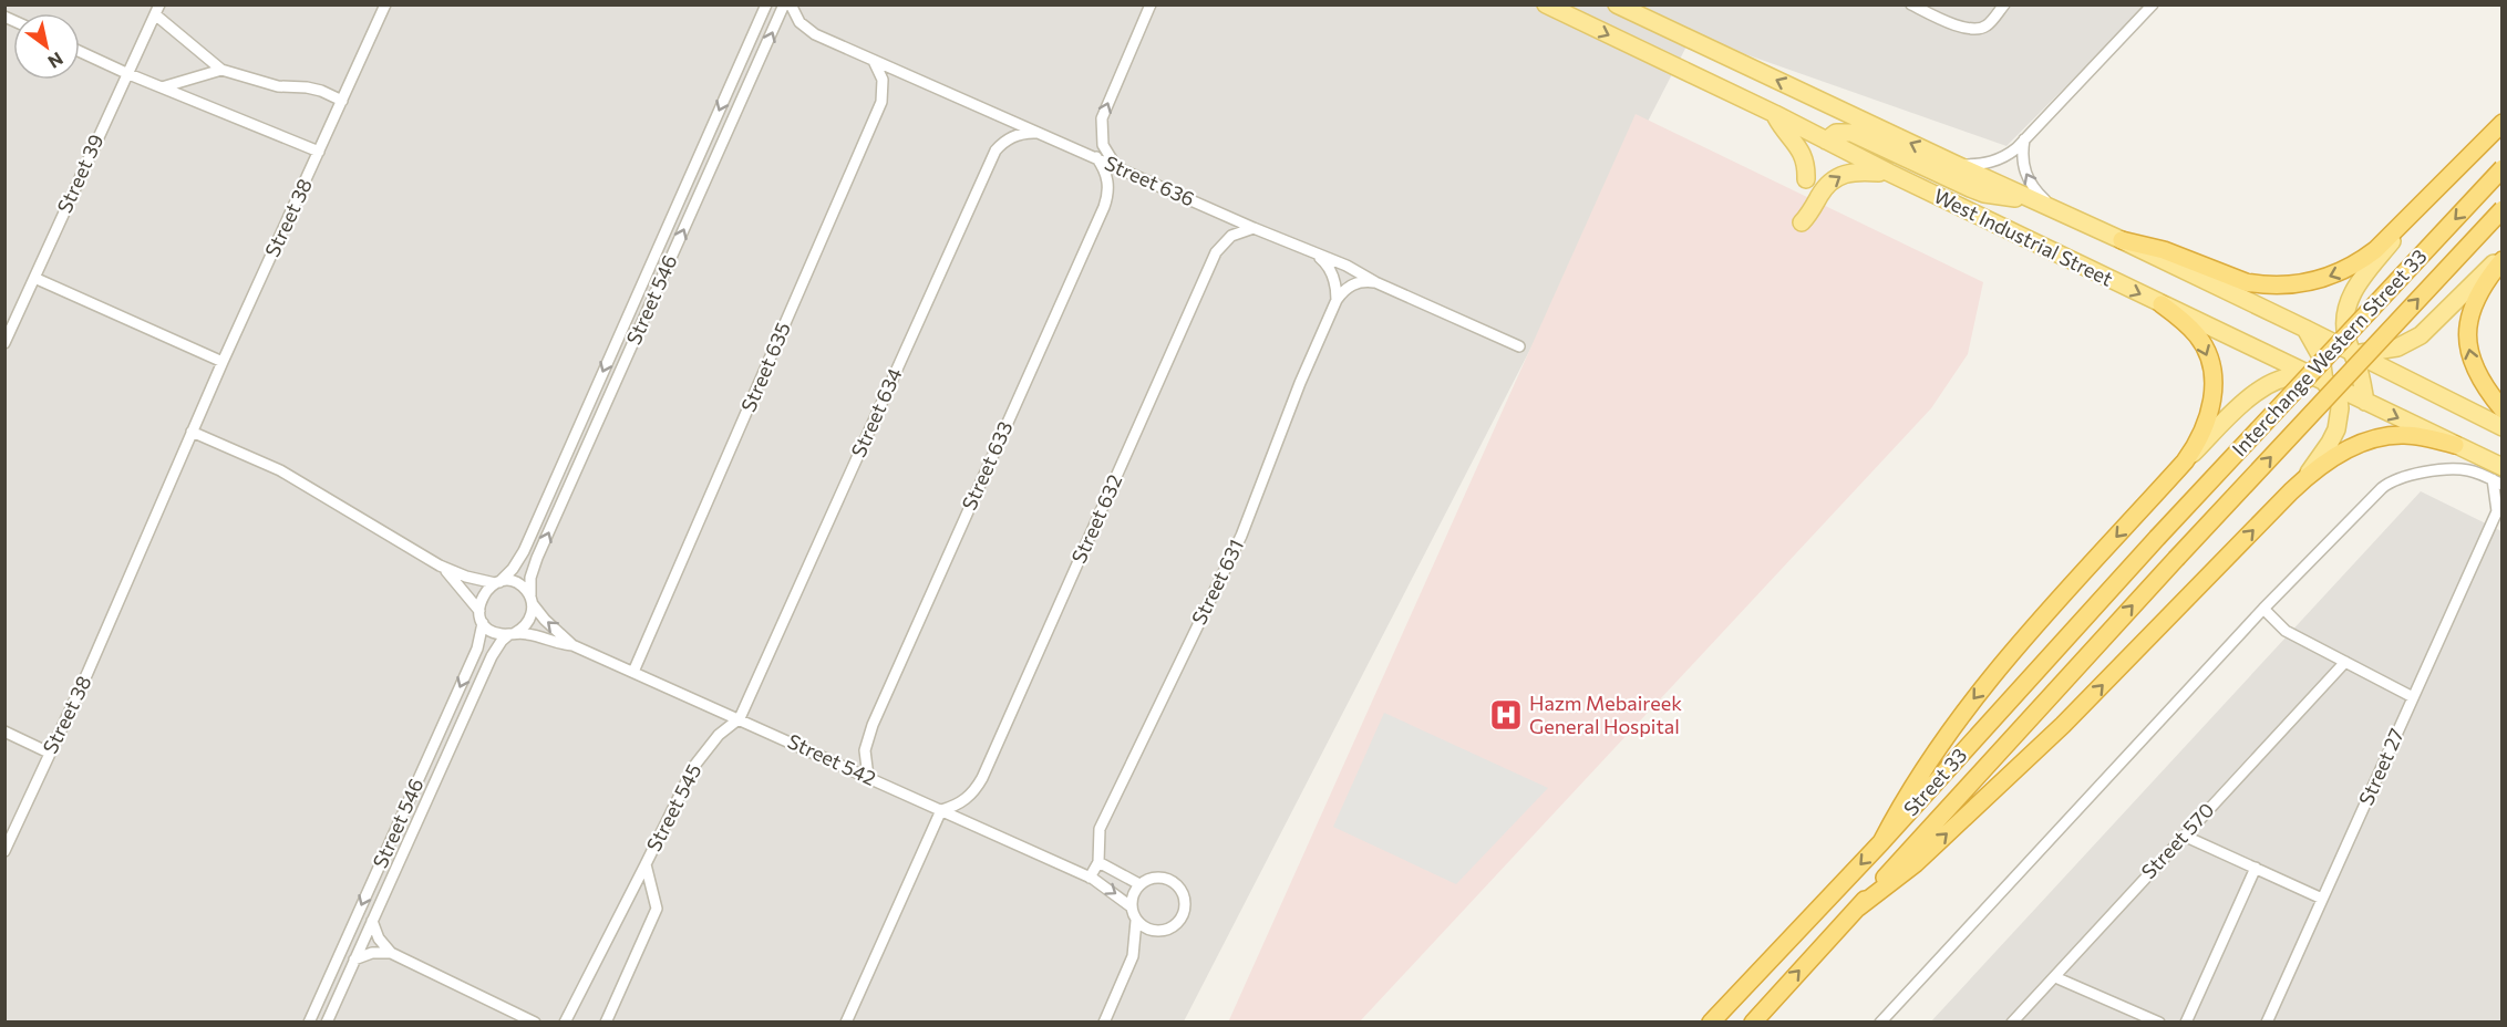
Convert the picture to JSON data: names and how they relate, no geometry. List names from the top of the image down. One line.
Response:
{"streets":{"highway":["Interchange Western Street 33","Street 33"],"main road":["West Industrial Street"],"street":["Street 39","Street 636","Street 38","Street 546","Street 635","Street 634","Street 633","Street 632","Street 631","Street 542","Street 27","Street 545","Street 570"]},"crossings":[["Street 636","Street 635"],["Street 636","Street 634"],["Street 636","Street 633"],["Street 636","Street 632"],["West Industrial Street","Street 27"],["Street 546","Street 542"],["Interchange Western Street 33","Street 33"],["Street 635","Street 542"],["Street 634","Street 542"],["Street 634","Street 545"],["Street 633","Street 542"],["Street 632","Street 542"],["Street 542","Street 545"]],"places":{"hospital":["Hazm Mebaireek General Hospital"]},"north":"bottom right"}
